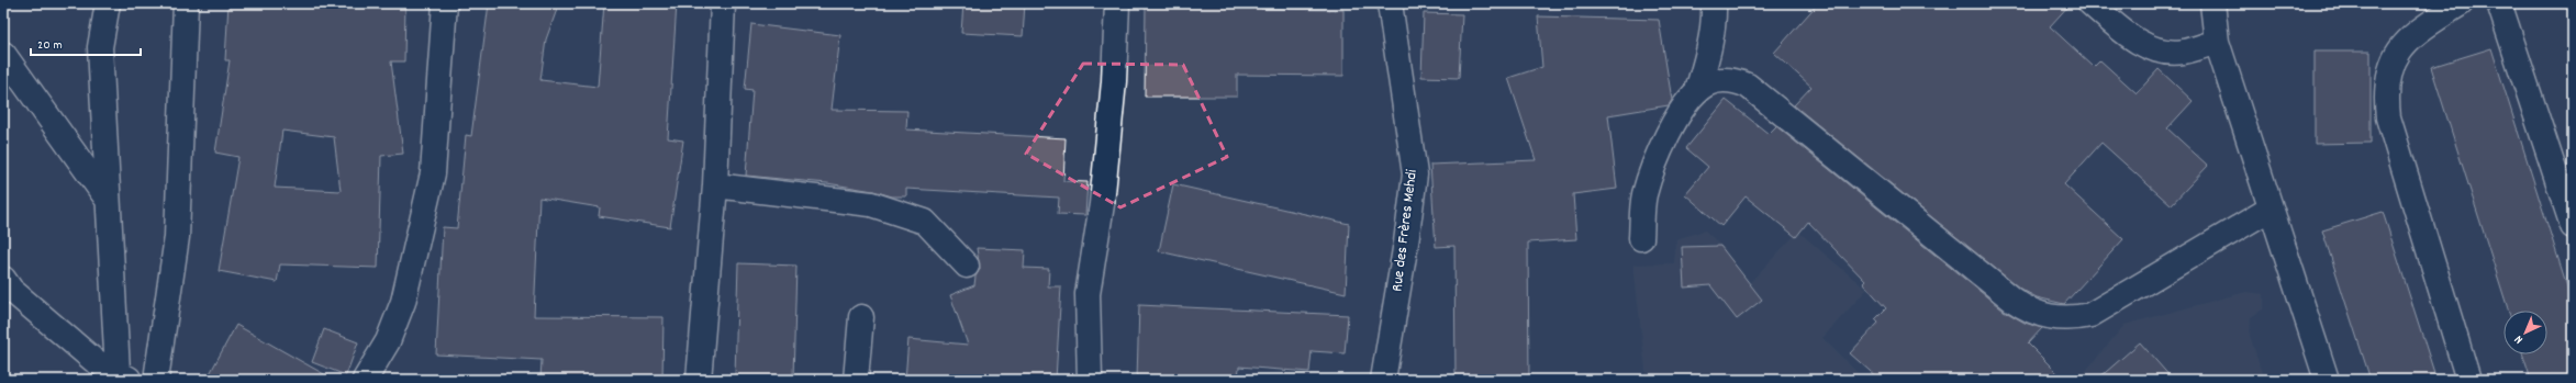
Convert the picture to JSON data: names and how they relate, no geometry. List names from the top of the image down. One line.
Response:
{"streets":{"street":["Rue des Frères Mehdi"]},"scale_bar":"20 m","north":"bottom left"}
